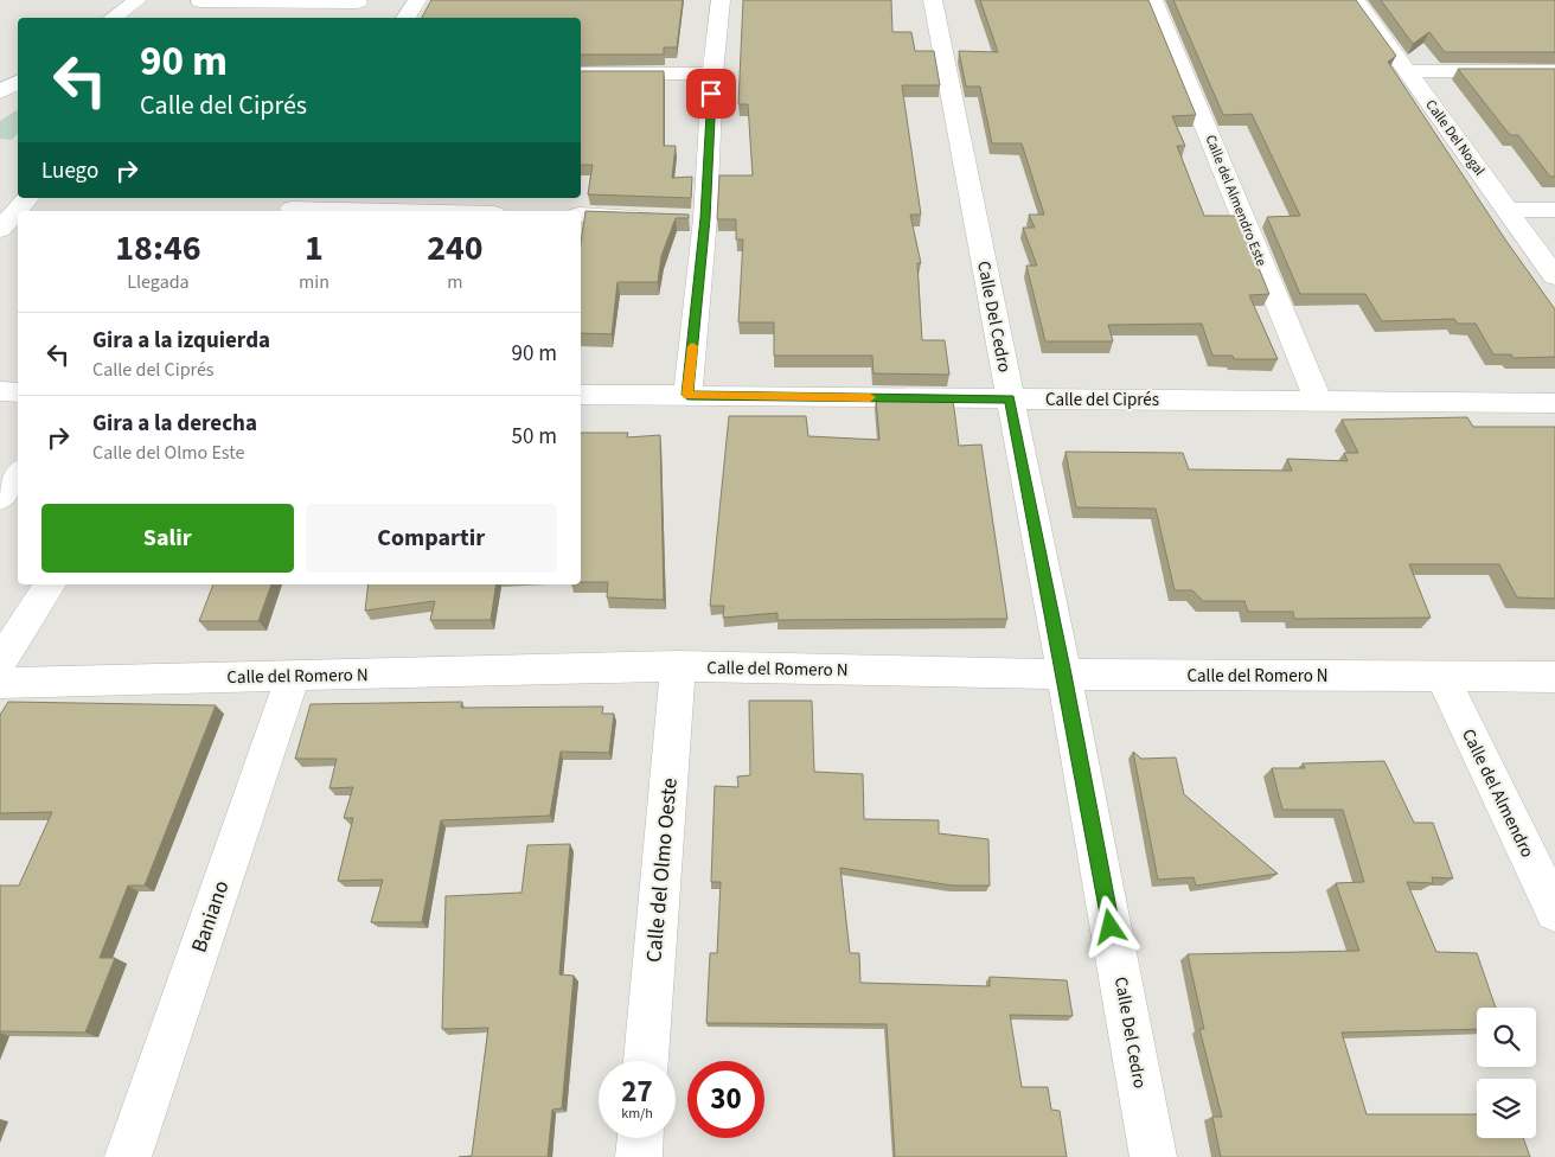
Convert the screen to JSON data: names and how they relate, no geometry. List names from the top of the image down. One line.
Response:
{"streets":{"street":["Calle Del Nogal","Calle del Almendro Este","Calle Del Cedro","Calle del Ciprés","Calle del Romero N","Calle del Almendro","Calle del Olmo Oeste","Baniano"]},"crossings":[["Calle del Almendro Este","Calle del Ciprés"],["Calle Del Cedro","Calle del Ciprés"],["Calle Del Cedro","Calle del Romero N"],["Calle del Romero N","Calle del Almendro"],["Calle del Romero N","Calle del Olmo Oeste"],["Calle del Romero N","Baniano"]],"page":{"turn":["90 m","Calle del Ciprés"],"then":"Luego","eta":["18:46","Llegada","1","min","240","m"],"list":[{"name":"Gira a la izquierda","note":"Calle del Ciprés","value":"90 m"},{"name":"Gira a la derecha","note":"Calle del Olmo Este","value":"50 m"}],"buttons":["Salir","Compartir"],"speed":"27 km/h","limit":"30"}}
